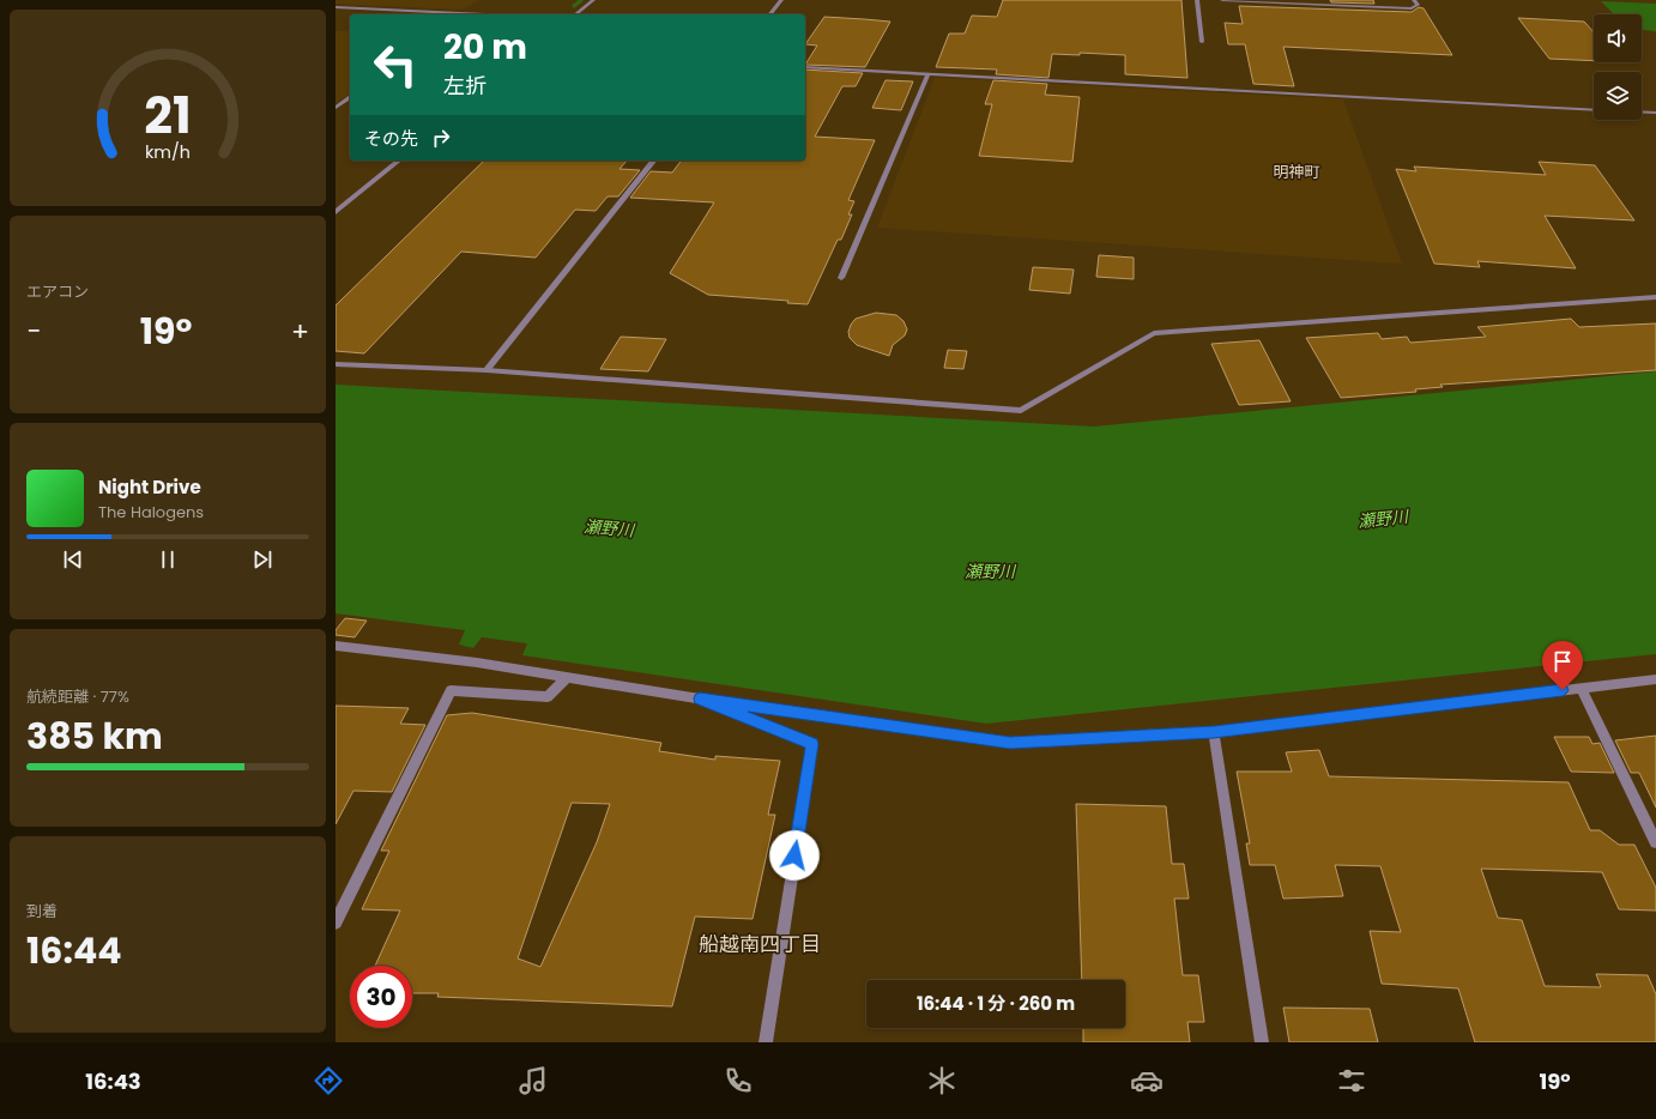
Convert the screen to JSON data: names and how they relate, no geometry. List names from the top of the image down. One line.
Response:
{"districts":["明神町","船越南四丁目"],"water":["瀬野川"],"page":{"turn":["20 m","左折"],"then":"その先","tile":["エアコン",["航続距離 · 77%","385 km"],["到着","16:44"]],"heat":["−","19°","+"],"song":["Night Drive","The Halogens"],"limit":"30","trip":"16:44 · 1 分 · 260 m","tabs":["16:43","19°"],"gauge":["21","km/h"]}}
